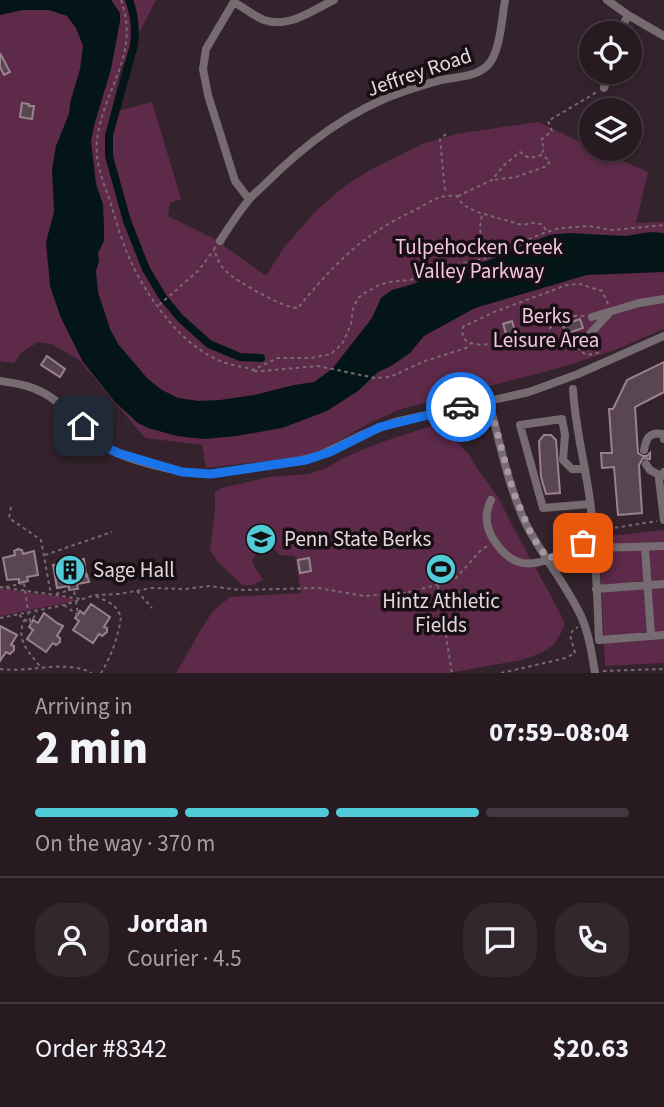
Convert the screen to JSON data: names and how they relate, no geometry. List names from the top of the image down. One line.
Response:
{"streets":{"street":["Jeffrey Road"]},"parks":["Tulpehocken Creek Valley Parkway","Berks Leisure Area"],"places":{"school or university":["Penn State Berks"],"sports":["Hintz Athletic Fields"],"building":["Sage Hall"]},"page":{"heading":["2 min","Arriving in","07:59–08:04"],"panel":["Jordan","Courier · 4.5","Order #8342","$20.63"],"bar":"On the way · 370 m"}}
